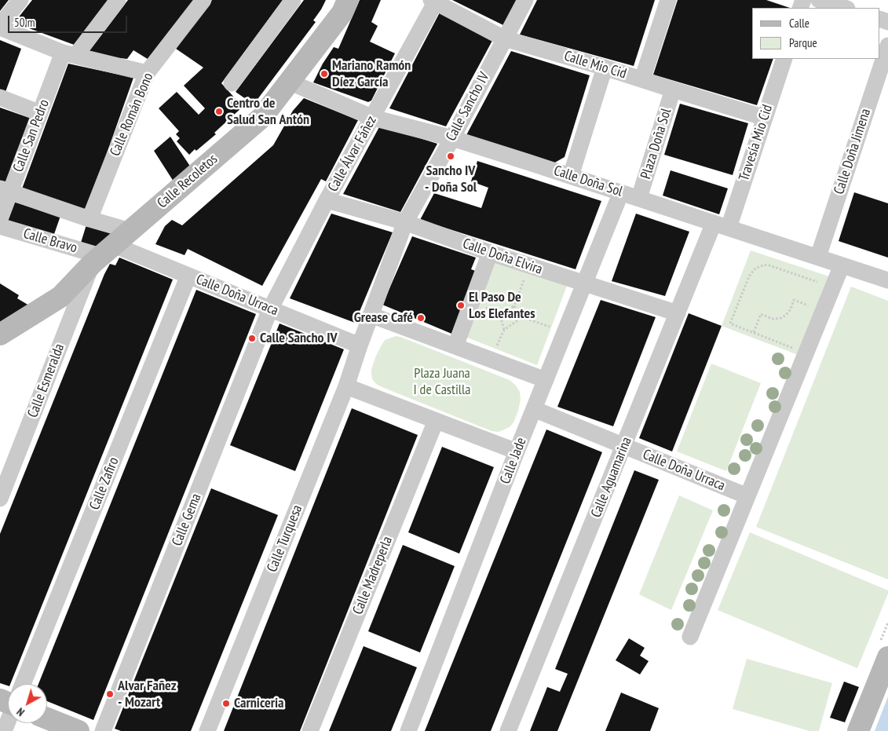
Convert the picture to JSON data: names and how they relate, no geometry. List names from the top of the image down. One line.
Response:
{"streets":{"street":["Calle Mio Cid","Calle Sancho IV","Calle Román Bono","Calle San Pedro","Travesía Mio Cid","Plaza Doña Sol","Calle Doña Jimena","Calle Álvar Fáñez","Calle Recoletos","Calle Doña Sol","Calle Bravo","Calle Doña Elvira","Calle Doña Urraca","Calle Esmeralda","Calle Jade","Calle Aguamarina","Calle Zafiro","Calle Gema","Calle Turquesa","Calle Madreperla"]},"crossings":[["Calle Mio Cid","Calle Sancho IV"],["Calle Mio Cid","Travesía Mio Cid"],["Calle Mio Cid","Plaza Doña Sol"],["Calle Mio Cid","Calle Álvar Fáñez"],["Calle Sancho IV","Calle Doña Sol"],["Calle Sancho IV","Calle Doña Elvira"],["Calle Sancho IV","Calle Doña Urraca"],["Calle Sancho IV","Calle Turquesa"],["Travesía Mio Cid","Calle Doña Sol"],["Travesía Mio Cid","Calle Aguamarina"],["Plaza Doña Sol","Calle Doña Sol"],["Calle Doña Jimena","Calle Doña Sol"],["Calle Álvar Fáñez","Calle Doña Sol"],["Calle Álvar Fáñez","Calle Doña Elvira"],["Calle Álvar Fáñez","Calle Doña Urraca"],["Calle Álvar Fáñez","Calle Gema"],["Calle Recoletos","Calle Doña Sol"],["Calle Recoletos","Calle Bravo"],["Calle Recoletos","Calle Doña Urraca"],["Calle Recoletos","Calle Esmeralda"],["Calle Doña Sol","Calle Jade"],["Calle Doña Sol","Calle Aguamarina"],["Calle Bravo","Calle Doña Urraca"],["Calle Bravo","Calle Esmeralda"],["Calle Doña Elvira","Calle Jade"],["Calle Doña Elvira","Calle Aguamarina"],["Calle Doña Urraca","Calle Esmeralda"],["Calle Doña Urraca","Calle Jade"],["Calle Doña Urraca","Calle Aguamarina"],["Calle Doña Urraca","Calle Zafiro"],["Calle Doña Urraca","Calle Gema"],["Calle Doña Urraca","Calle Turquesa"]],"parks":["Plaza Juana I de Castilla"],"places":["Mariano Ramón Díez García","Centro de Salud San Antón","Sancho IV - Doña Sol","El Paso De Los Elefantes","Grease Café","Calle Sancho IV","Alvar Fañez - Mozart","Carniceria"],"legend":["Calle","Parque"],"scale_bar":"50 m","north":"bottom left"}
